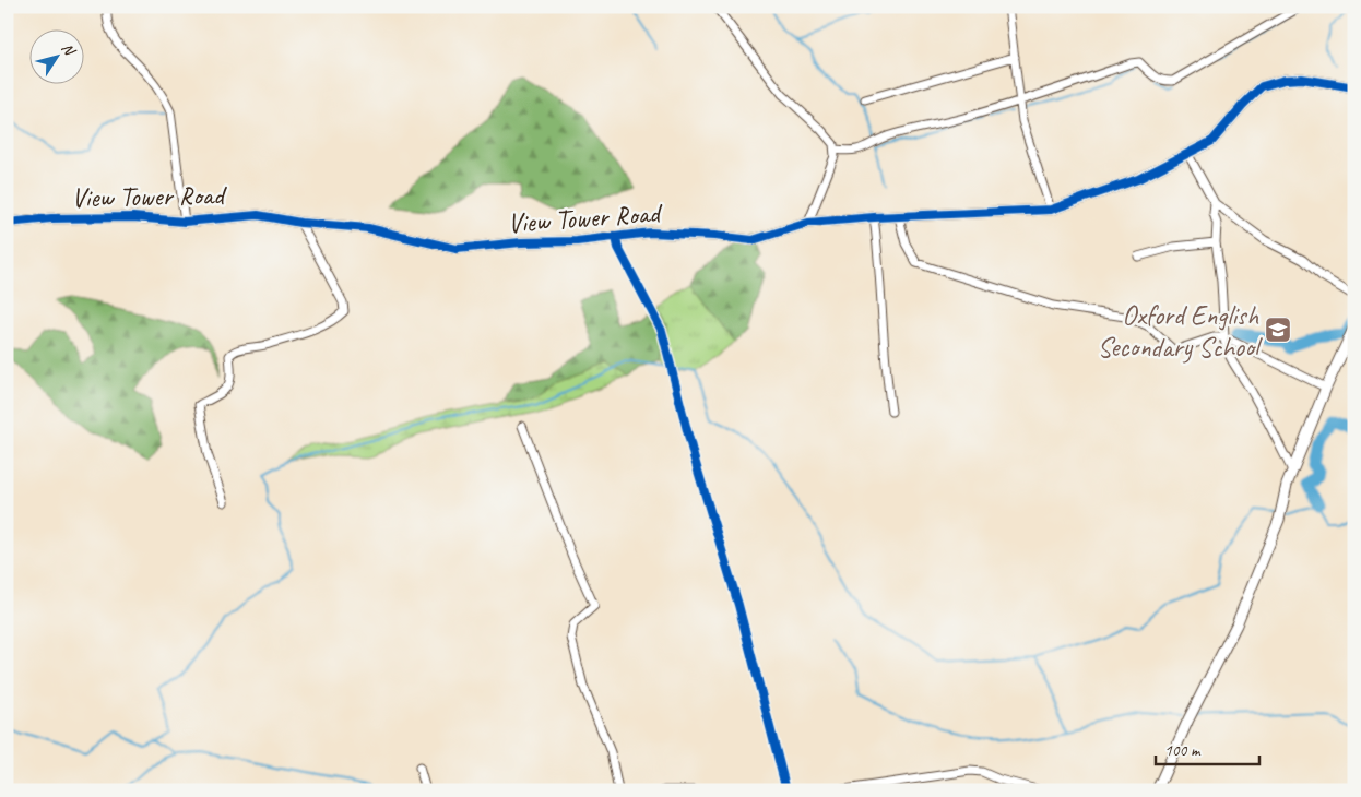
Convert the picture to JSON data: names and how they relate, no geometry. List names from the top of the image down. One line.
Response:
{"streets":{"street":["View Tower Road"]},"places":{"school or university":["Oxford English Secondary School"]},"scale_bar":"100 m","north":"top right"}
